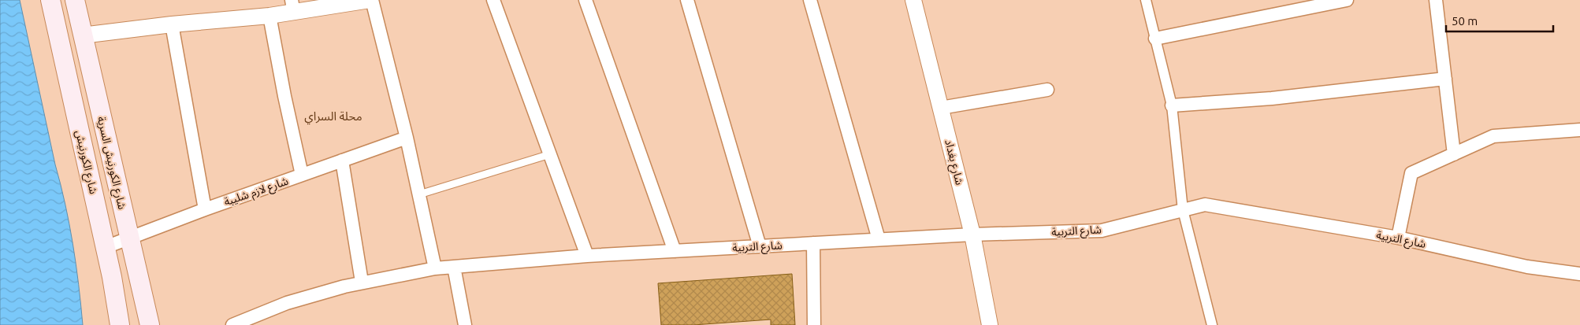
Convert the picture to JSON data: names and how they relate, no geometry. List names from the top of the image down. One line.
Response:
{"streets":{"main road":["شارع الكورنيش","شارع الكورنيش السرية"],"street":["شارع بغداد","شارع لازم شليبة","شارع التربية"]},"crossings":[["شارع الكورنيش","شارع لازم شليبة"],["شارع بغداد","شارع التربية"],["شارع الكورنيش السرية","شارع لازم شليبة"]],"districts":["محلة السراي"],"scale_bar":"50 m"}
